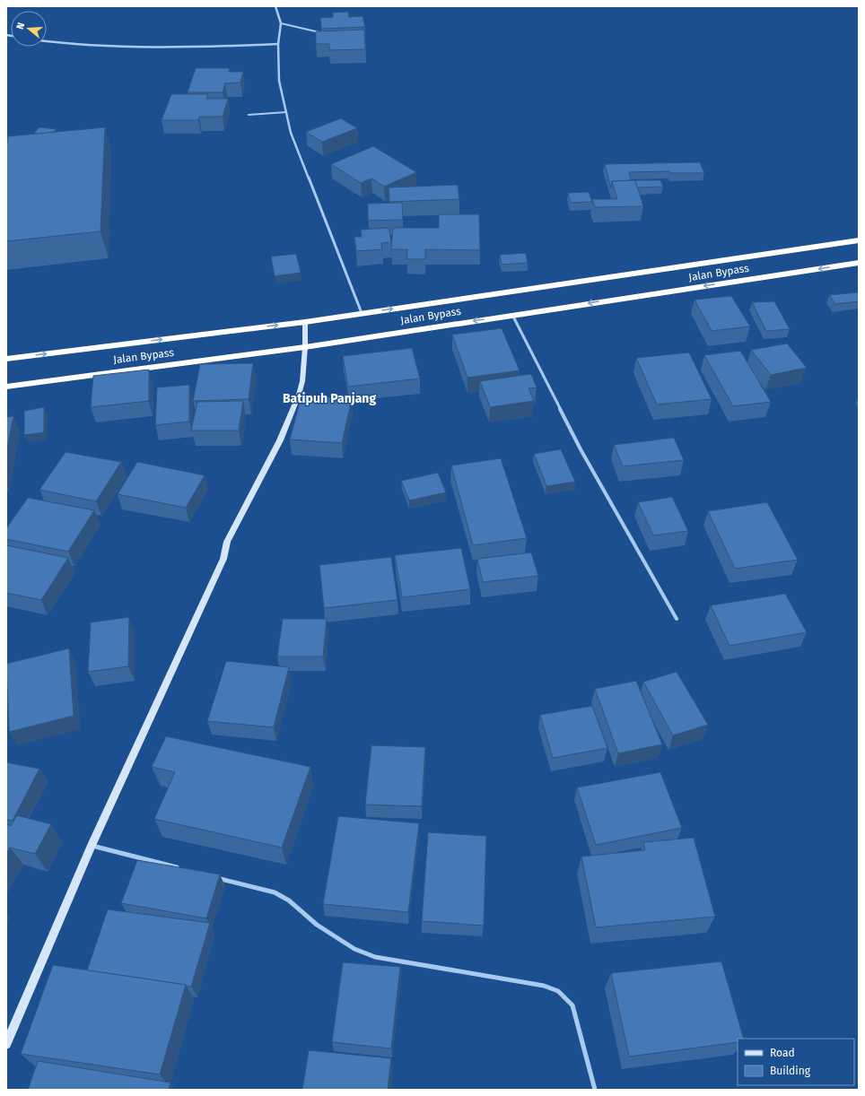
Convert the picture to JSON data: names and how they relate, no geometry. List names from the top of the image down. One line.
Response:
{"streets":{"highway":["Jalan Bypass"]},"districts":["Batipuh Panjang"],"legend":["Road","Building"],"north":"left"}
